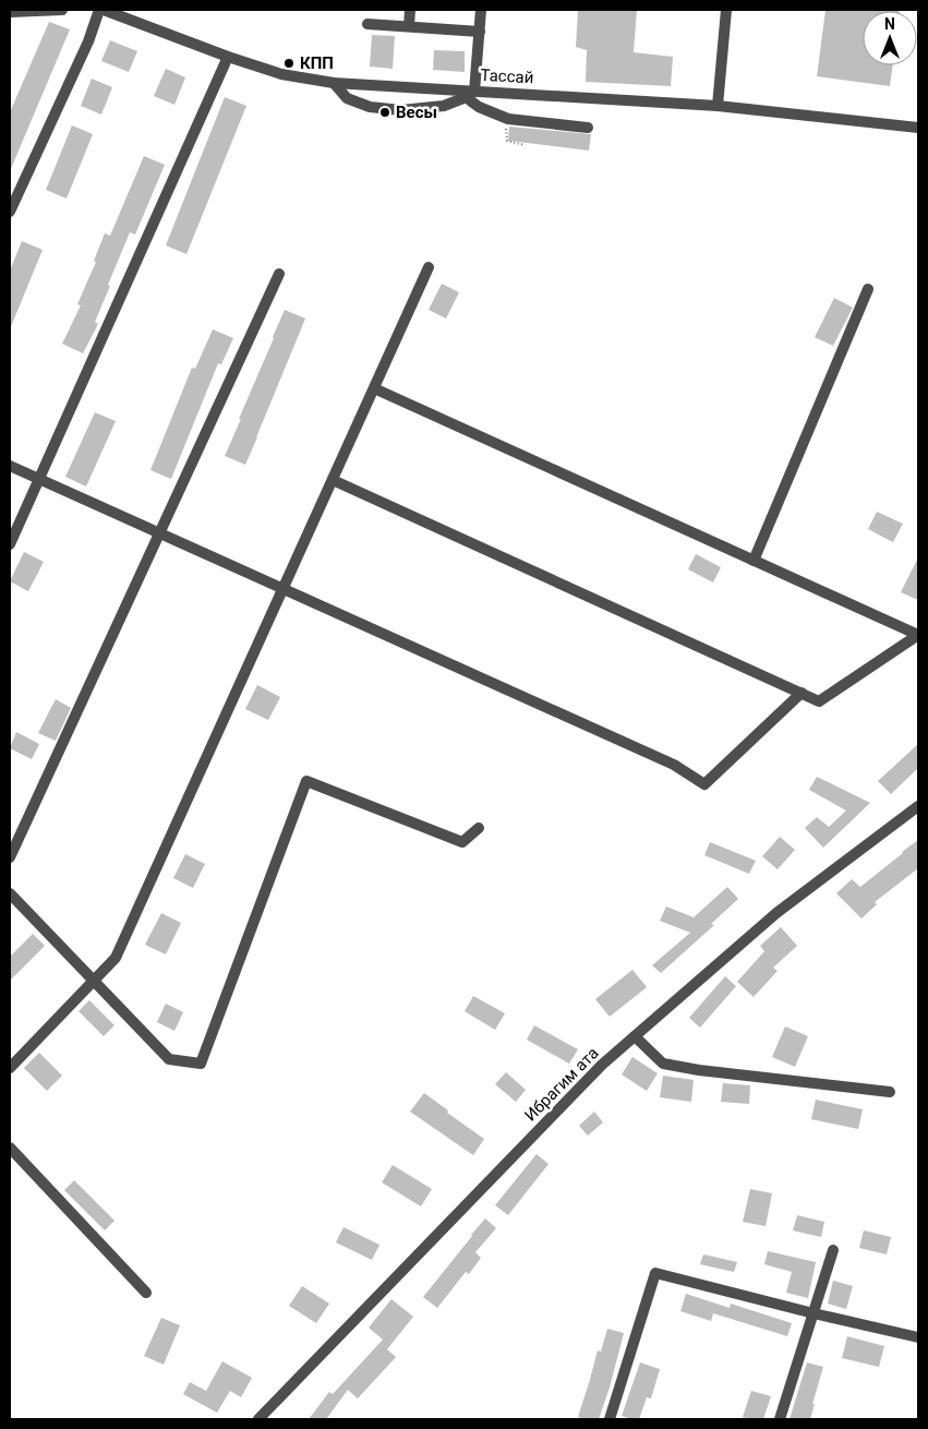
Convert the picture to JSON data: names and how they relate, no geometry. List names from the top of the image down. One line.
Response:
{"streets":{"street":["Тассай","Ибрагим ата"]},"places":["КПП","Весы"],"north":"top"}
